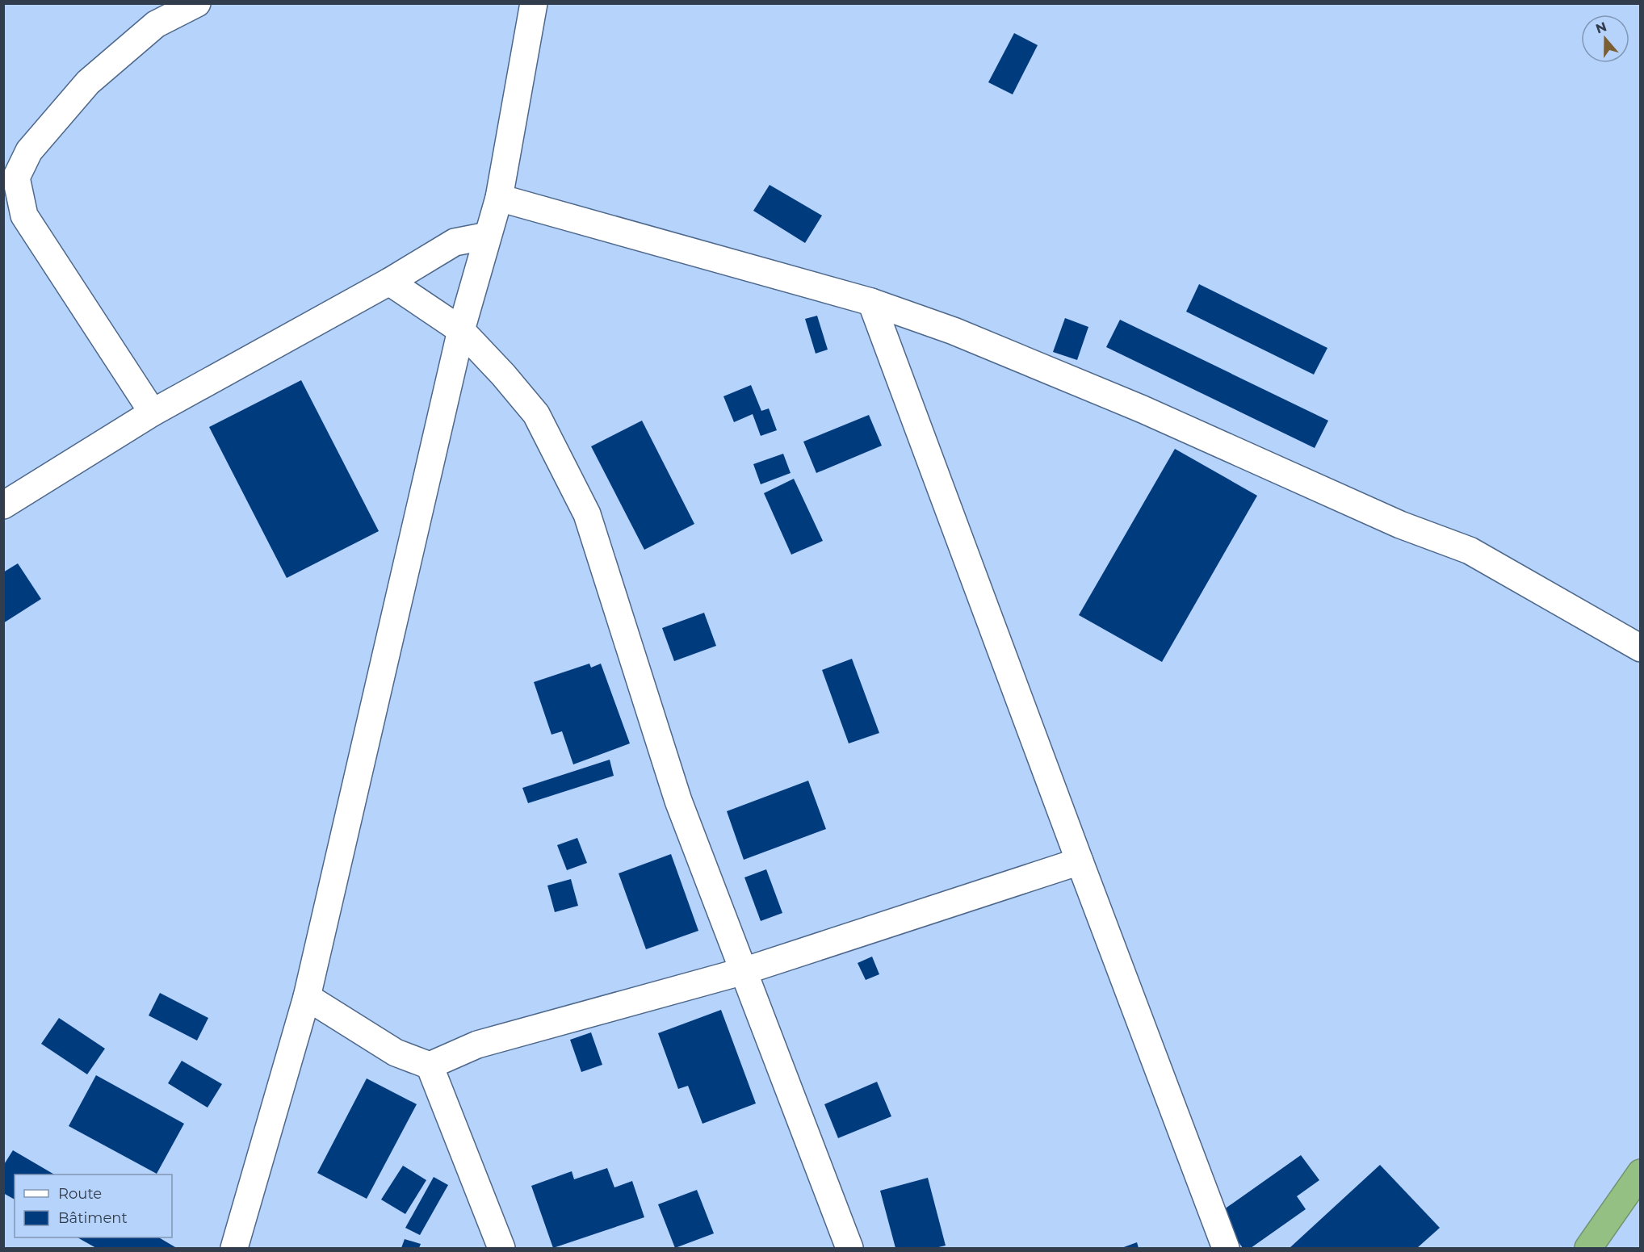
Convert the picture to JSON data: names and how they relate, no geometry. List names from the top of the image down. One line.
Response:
{"legend":["Route","Bâtiment"],"north":"top"}
